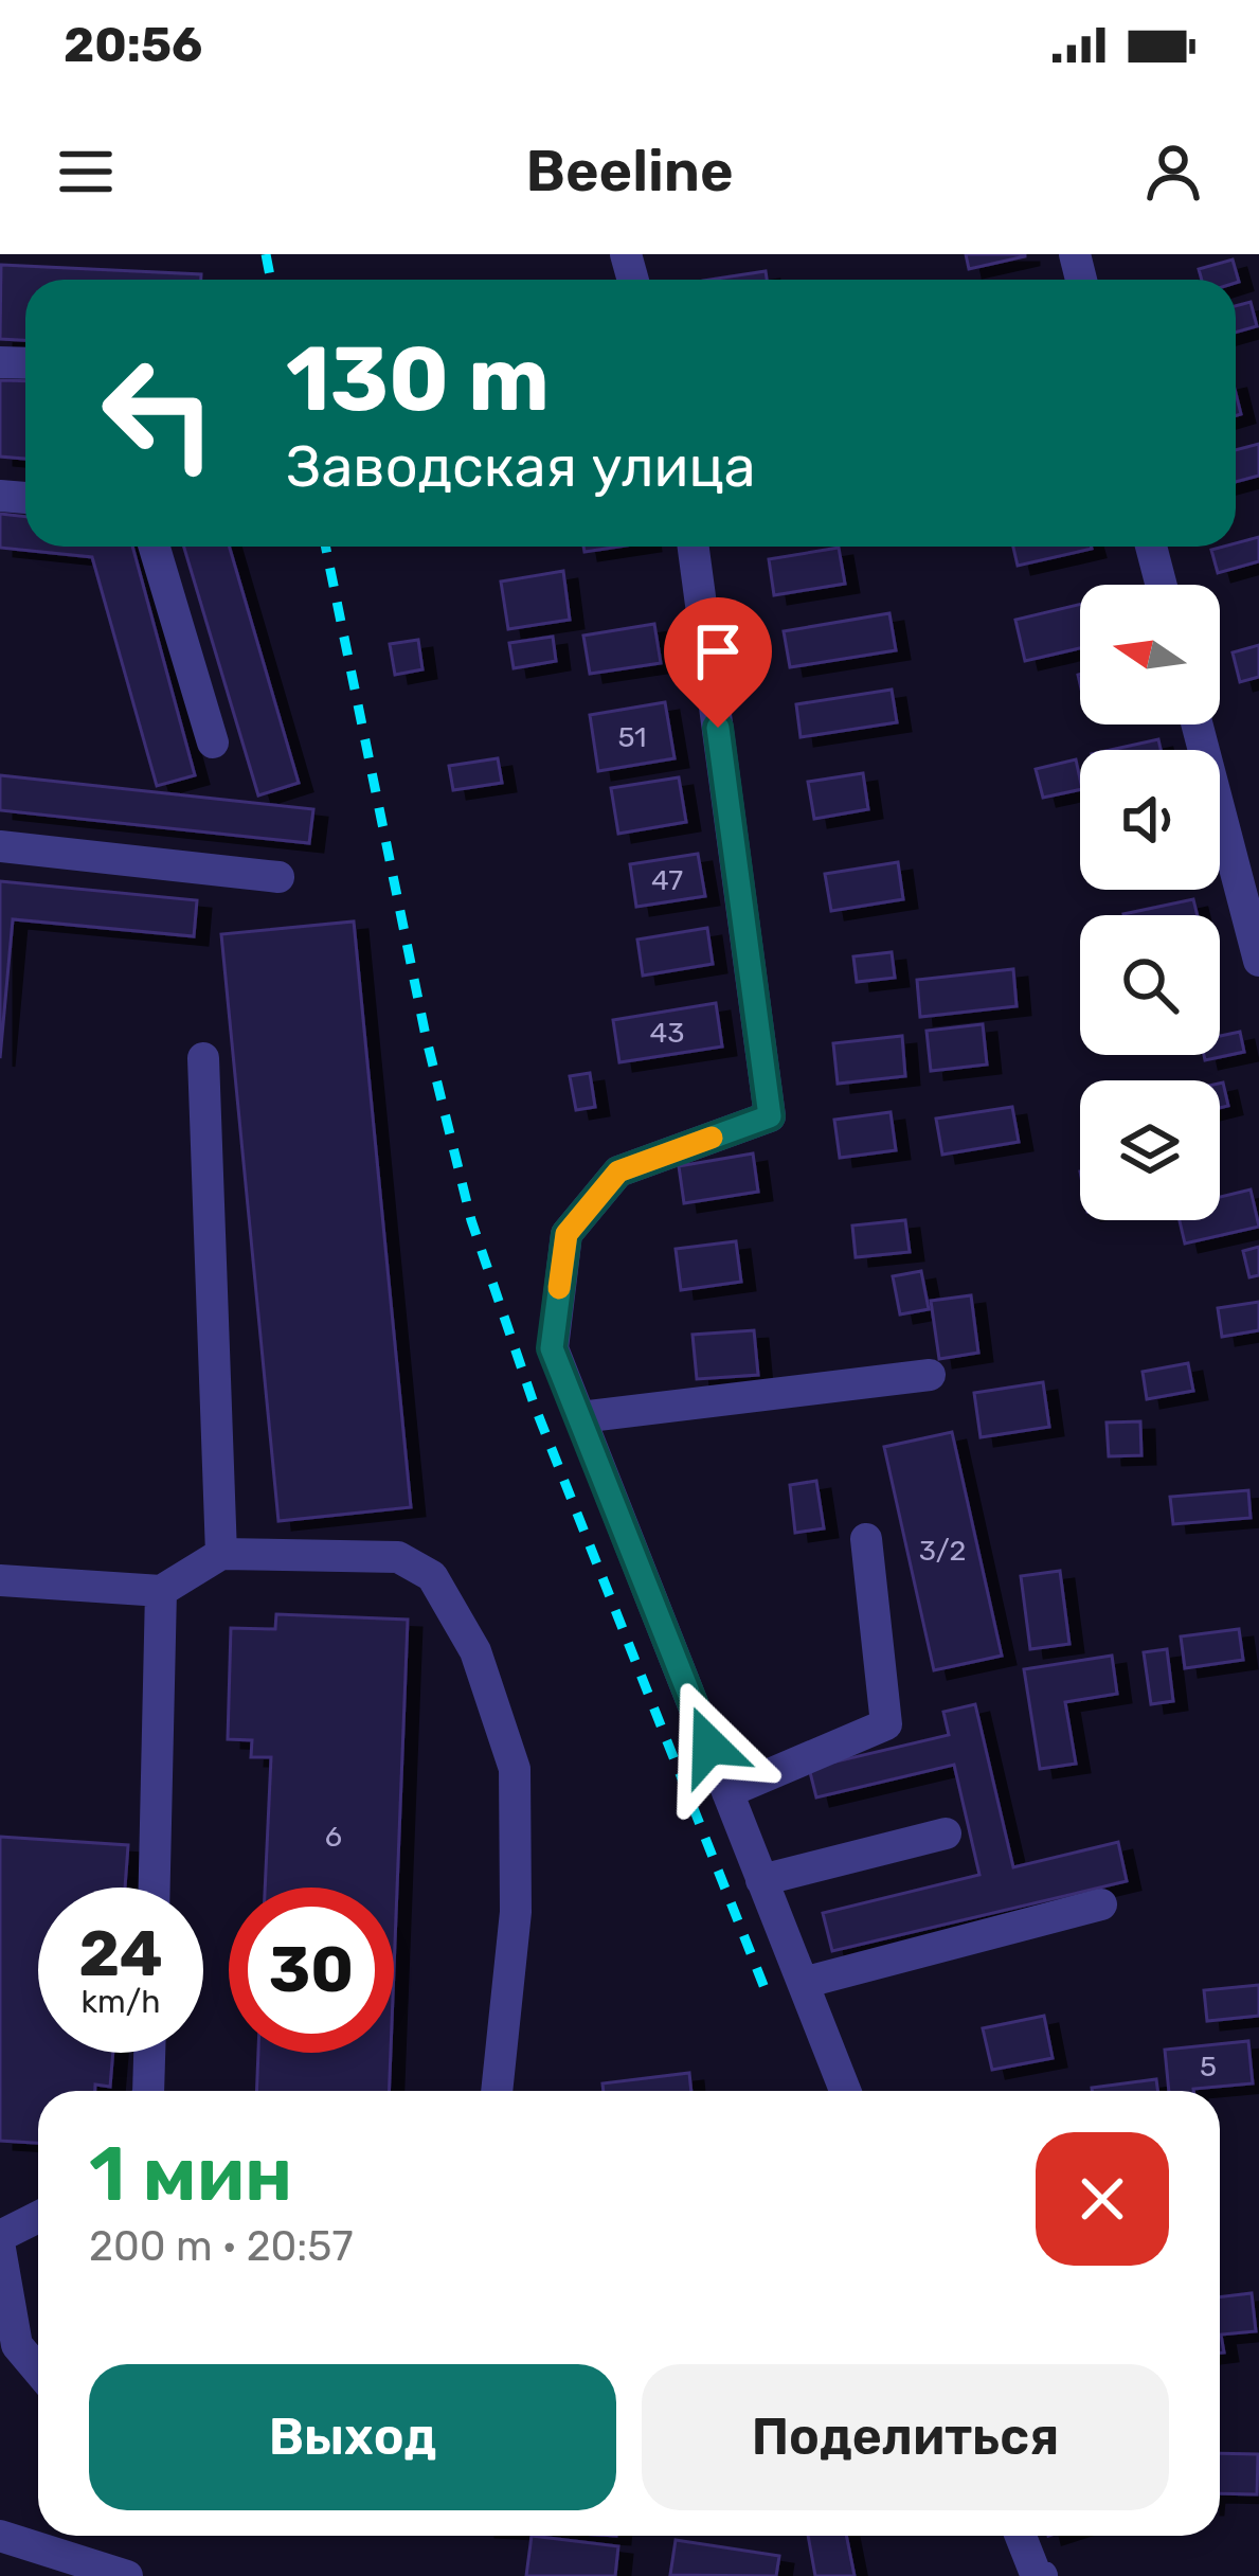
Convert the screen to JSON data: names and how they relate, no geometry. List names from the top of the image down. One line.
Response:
{"house_numbers":["51","47","43","3/2","6","5"],"north":"left","page":{"status":"20:56","header":"Beeline","turn":["130 m","Заводская улица"],"speed":"24 km/h","limit":"30","heading":["1 мин","200 m · 20:57"],"buttons":["Выход","Поделиться"]}}
